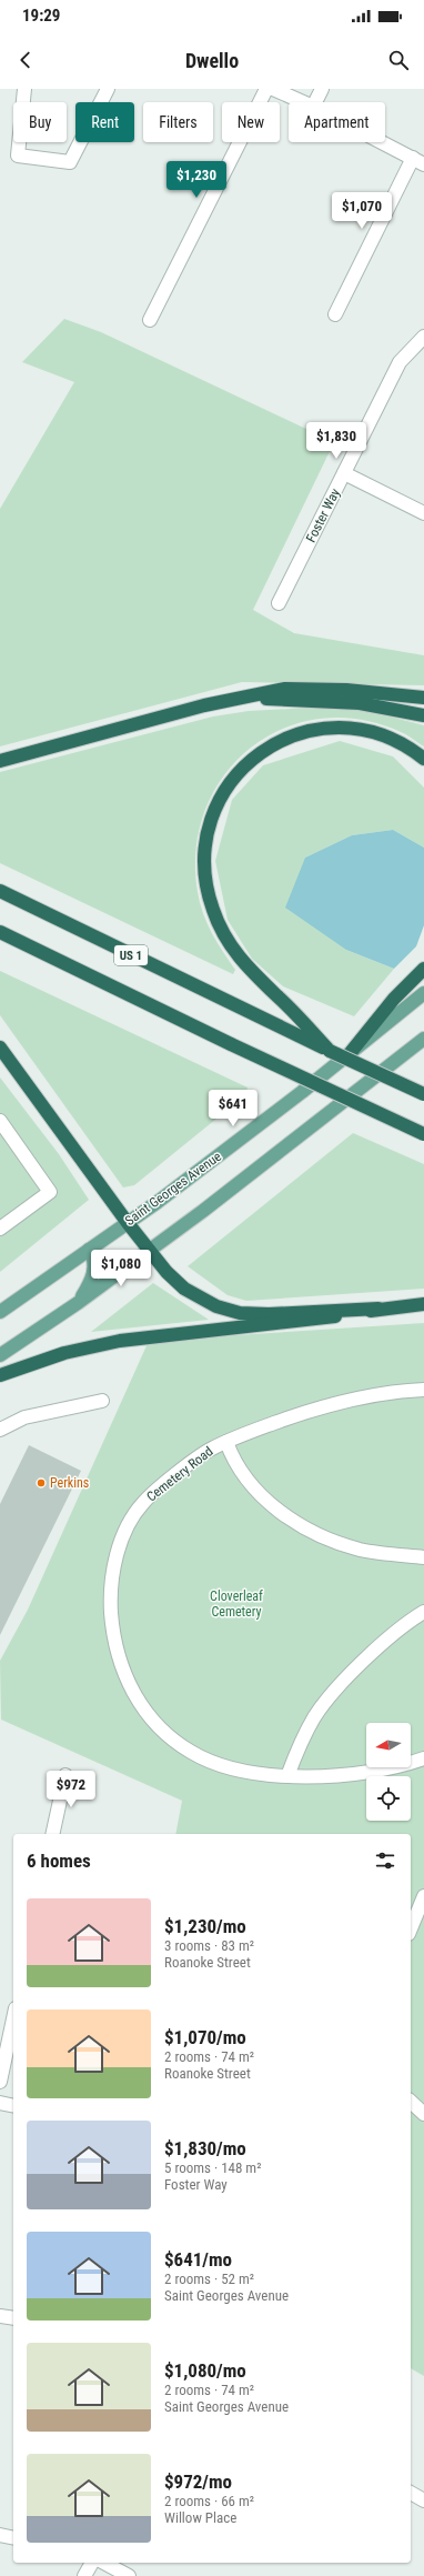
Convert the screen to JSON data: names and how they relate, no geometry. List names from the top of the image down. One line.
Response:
{"streets":{"highway":["US 1"],"main road":["Saint Georges Avenue"],"street":["Foster Way","Cemetery Road"]},"parks":["Cloverleaf Cemetery"],"places":["Perkins"],"north":"left","page":{"status":"19:29","header":"Dwello","chip":["Buy","Rent","Filters","New","Apartment"],"price":["$1,230","$1,070","$1,830","$641","$1,080","$972"],"heading":"6 homes","list":[{"name":"$1,230/mo","note":"3 rooms · 83 m² · Roanoke Street"},{"name":"$1,070/mo","note":"2 rooms · 74 m² · Roanoke Street"},{"name":"$1,830/mo","note":"5 rooms · 148 m² · Foster Way"},{"name":"$641/mo","note":"2 rooms · 52 m² · Saint Georges Avenue"},{"name":"$1,080/mo","note":"2 rooms · 74 m² · Saint Georges Avenue"},{"name":"$972/mo","note":"2 rooms · 66 m² · Willow Place"}]}}
